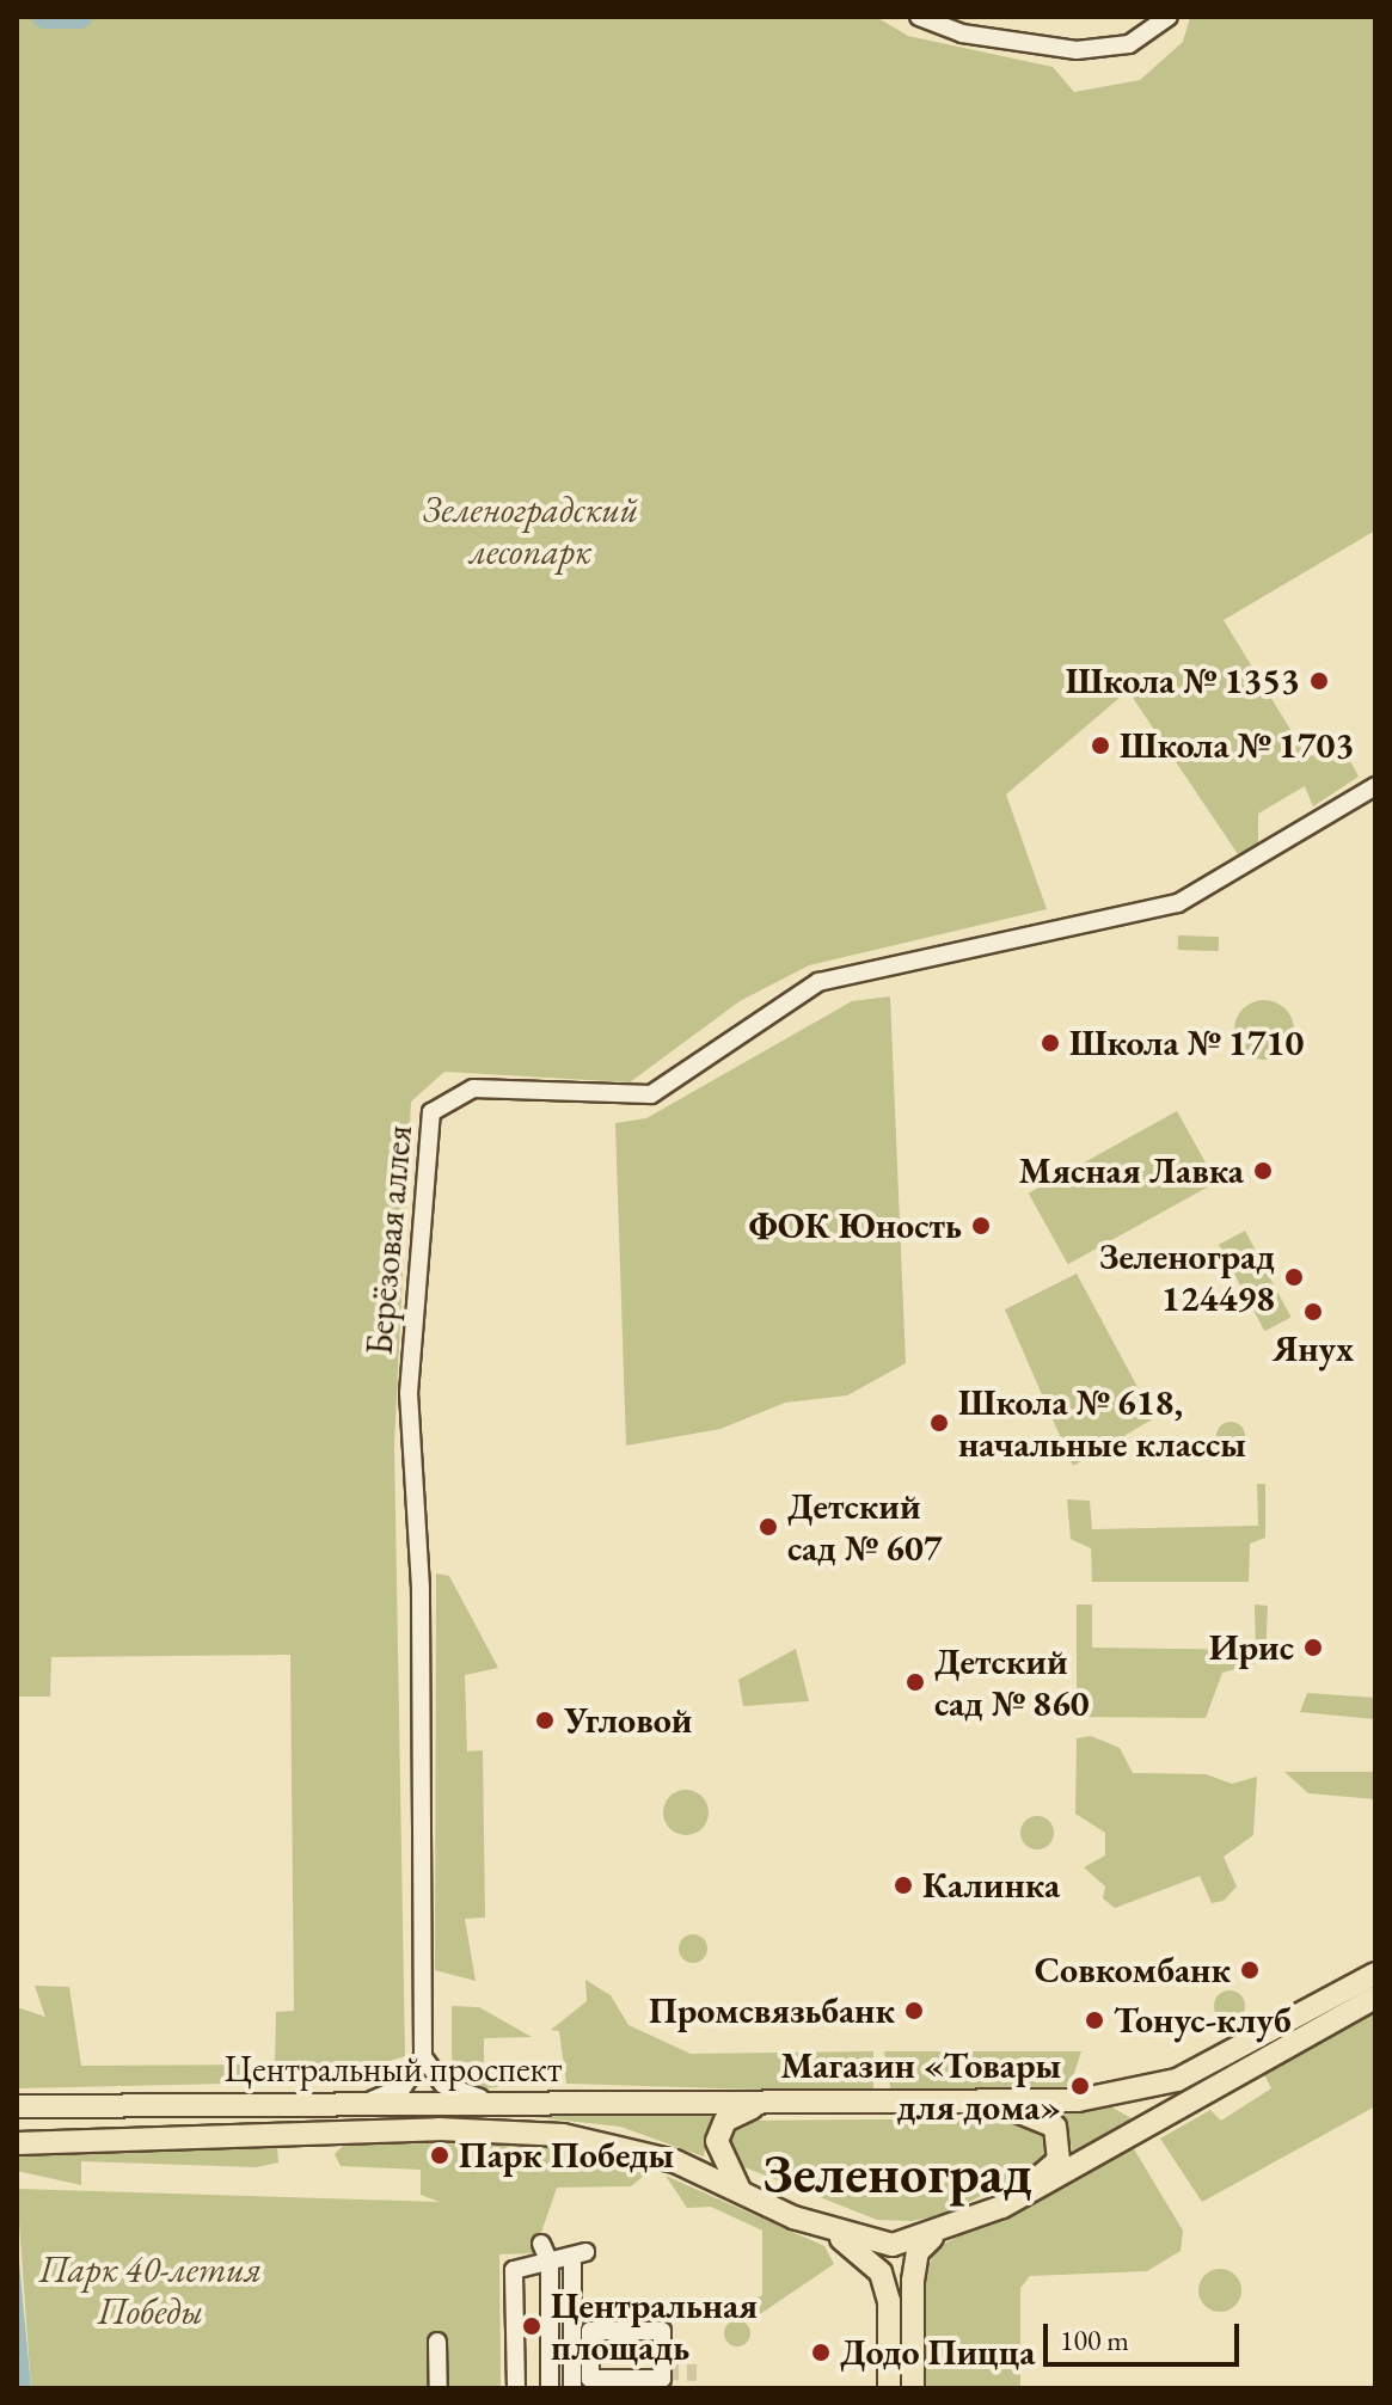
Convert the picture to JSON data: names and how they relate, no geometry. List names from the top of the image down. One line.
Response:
{"streets":{"main road":["Центральный проспект"],"street":["Берёзовая аллея"]},"districts":["Зеленоград"],"parks":["Зеленоградский лесопарк","Парк 40-летия Победы"],"places":["Школа № 1353","Школа № 1703","Школа № 1710","Мясная Лавка","ФОК Юность","Зеленоград 124498","Янух","Школа № 618, начальные классы","Детский сад № 607","Ирис","Детский сад № 860","Угловой","Калинка","Совкомбанк","Промсвязьбанк","Тонус-клуб","Магазин «Товары для дома»","Парк Победы","Центральная площадь","Додо Пицца"],"scale_bar":"100 m"}
